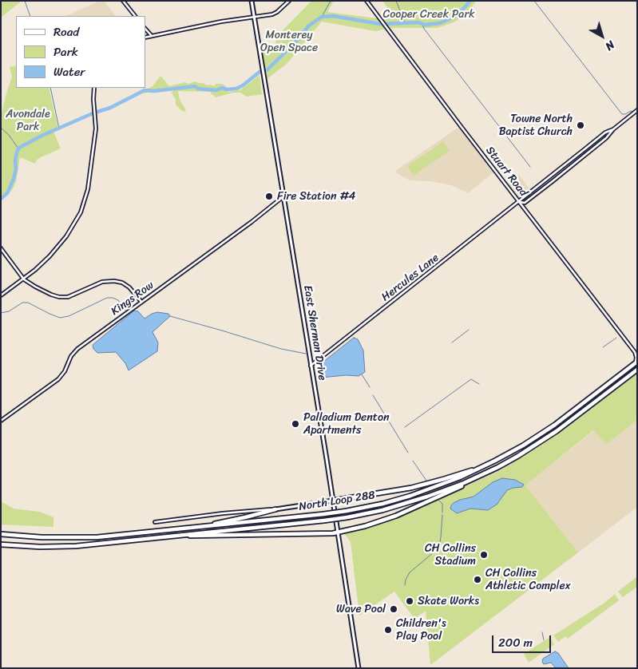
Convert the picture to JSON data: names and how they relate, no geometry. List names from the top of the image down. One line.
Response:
{"streets":{"highway":["North Loop 288"],"main road":["East Sherman Drive"],"street":["Stuart Road","Hercules Lane","Kings Row"]},"crossings":[["Stuart Road","Hercules Lane"],["Stuart Road","North Loop 288"],["Hercules Lane","East Sherman Drive"],["Kings Row","East Sherman Drive"],["East Sherman Drive","North Loop 288"]],"parks":["Cooper Creek Park","Monterey Open Space","Avondale Park"],"places":["Towne North Baptist Church","Fire Station #4","Palladium Denton Apartments","CH Collins Stadium","CH Collins Athletic Complex","Skate Works","Wave Pool","Children's Play Pool"],"legend":["Road","Park","Water"],"scale_bar":"200 m","north":"bottom right"}
